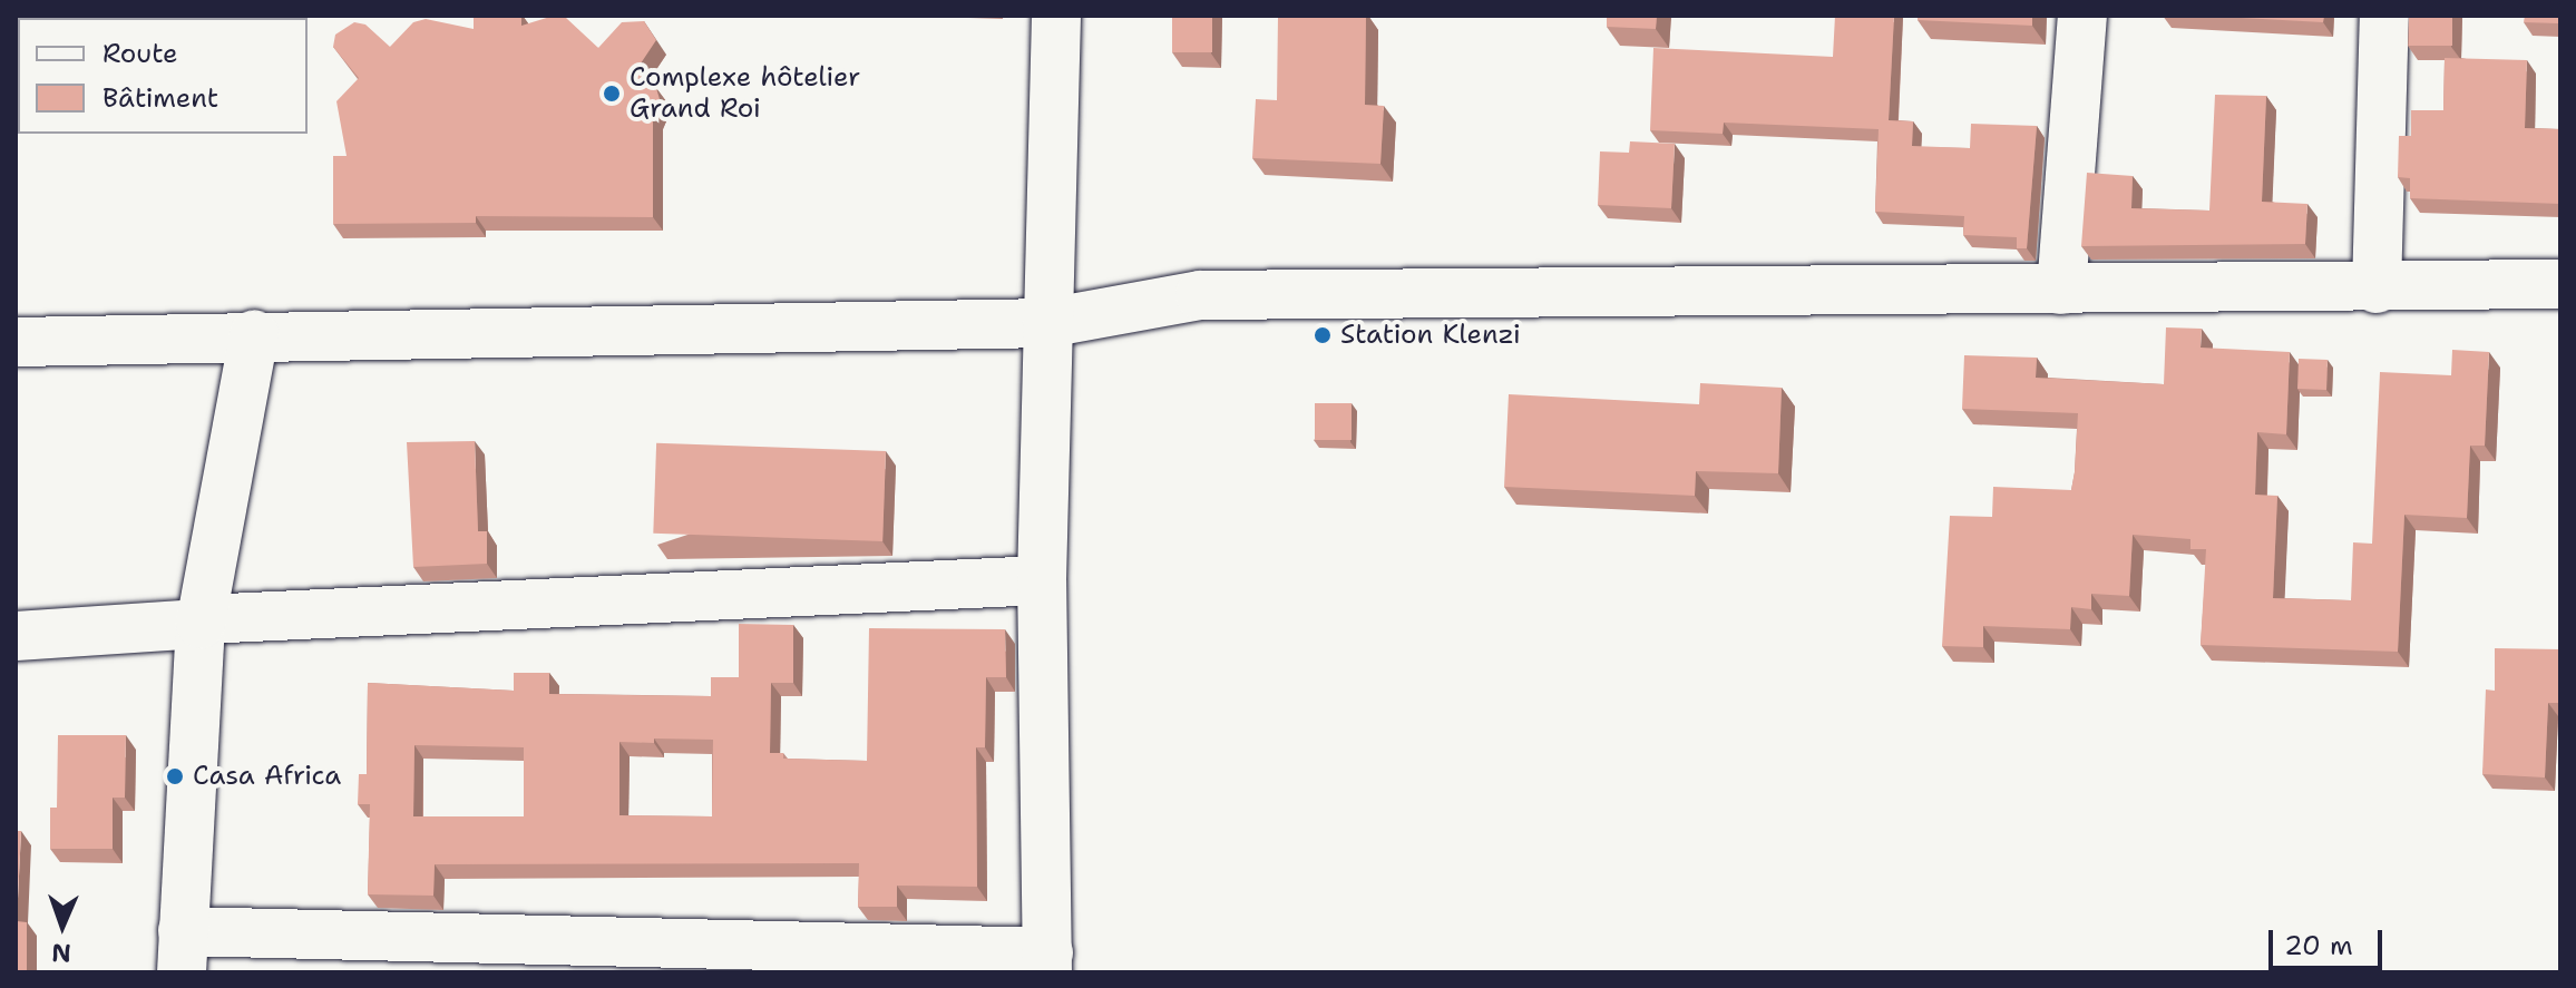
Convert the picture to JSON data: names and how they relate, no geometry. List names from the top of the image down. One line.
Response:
{"places":["Complexe hôtelier Grand Roi","Station Klenzi","Casa Africa"],"legend":["Route","Bâtiment"],"scale_bar":"20 m","north":"bottom"}
